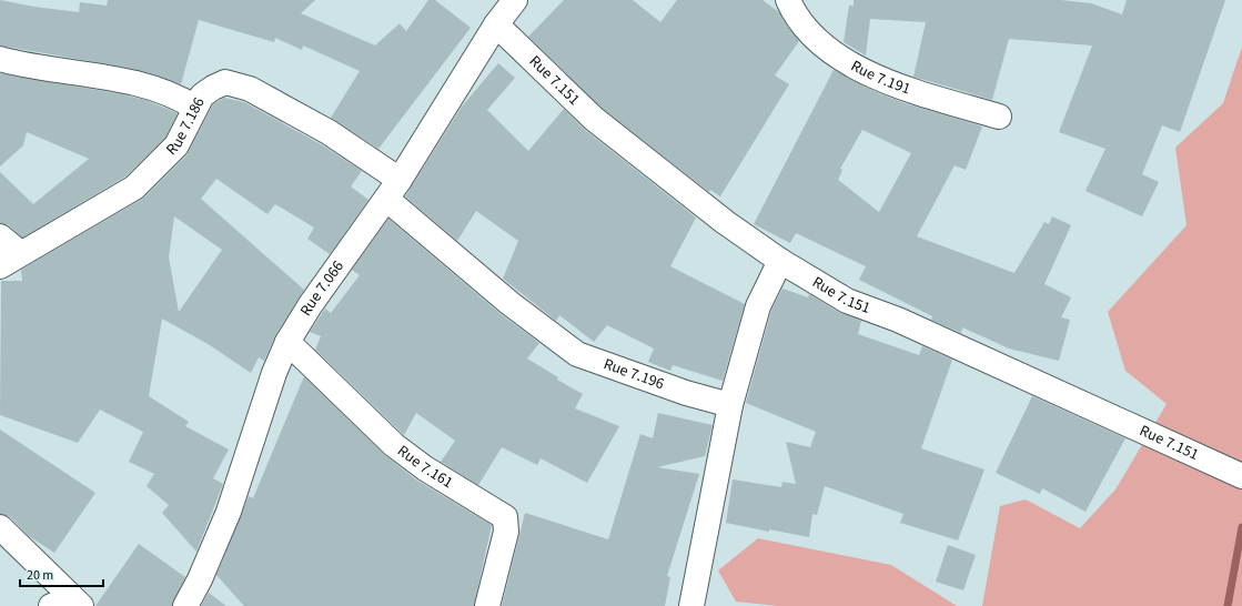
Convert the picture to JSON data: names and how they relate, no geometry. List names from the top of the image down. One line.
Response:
{"streets":{"street":["Rue 7.191","Rue 7.151","Rue 7.186","Rue 7.066","Rue 7.196","Rue 7.161"]},"crossings":[["Rue 7.151","Rue 7.066"],["Rue 7.186","Rue 7.066"],["Rue 7.186","Rue 7.196"],["Rue 7.066","Rue 7.196"],["Rue 7.066","Rue 7.161"]],"scale_bar":"20 m"}
